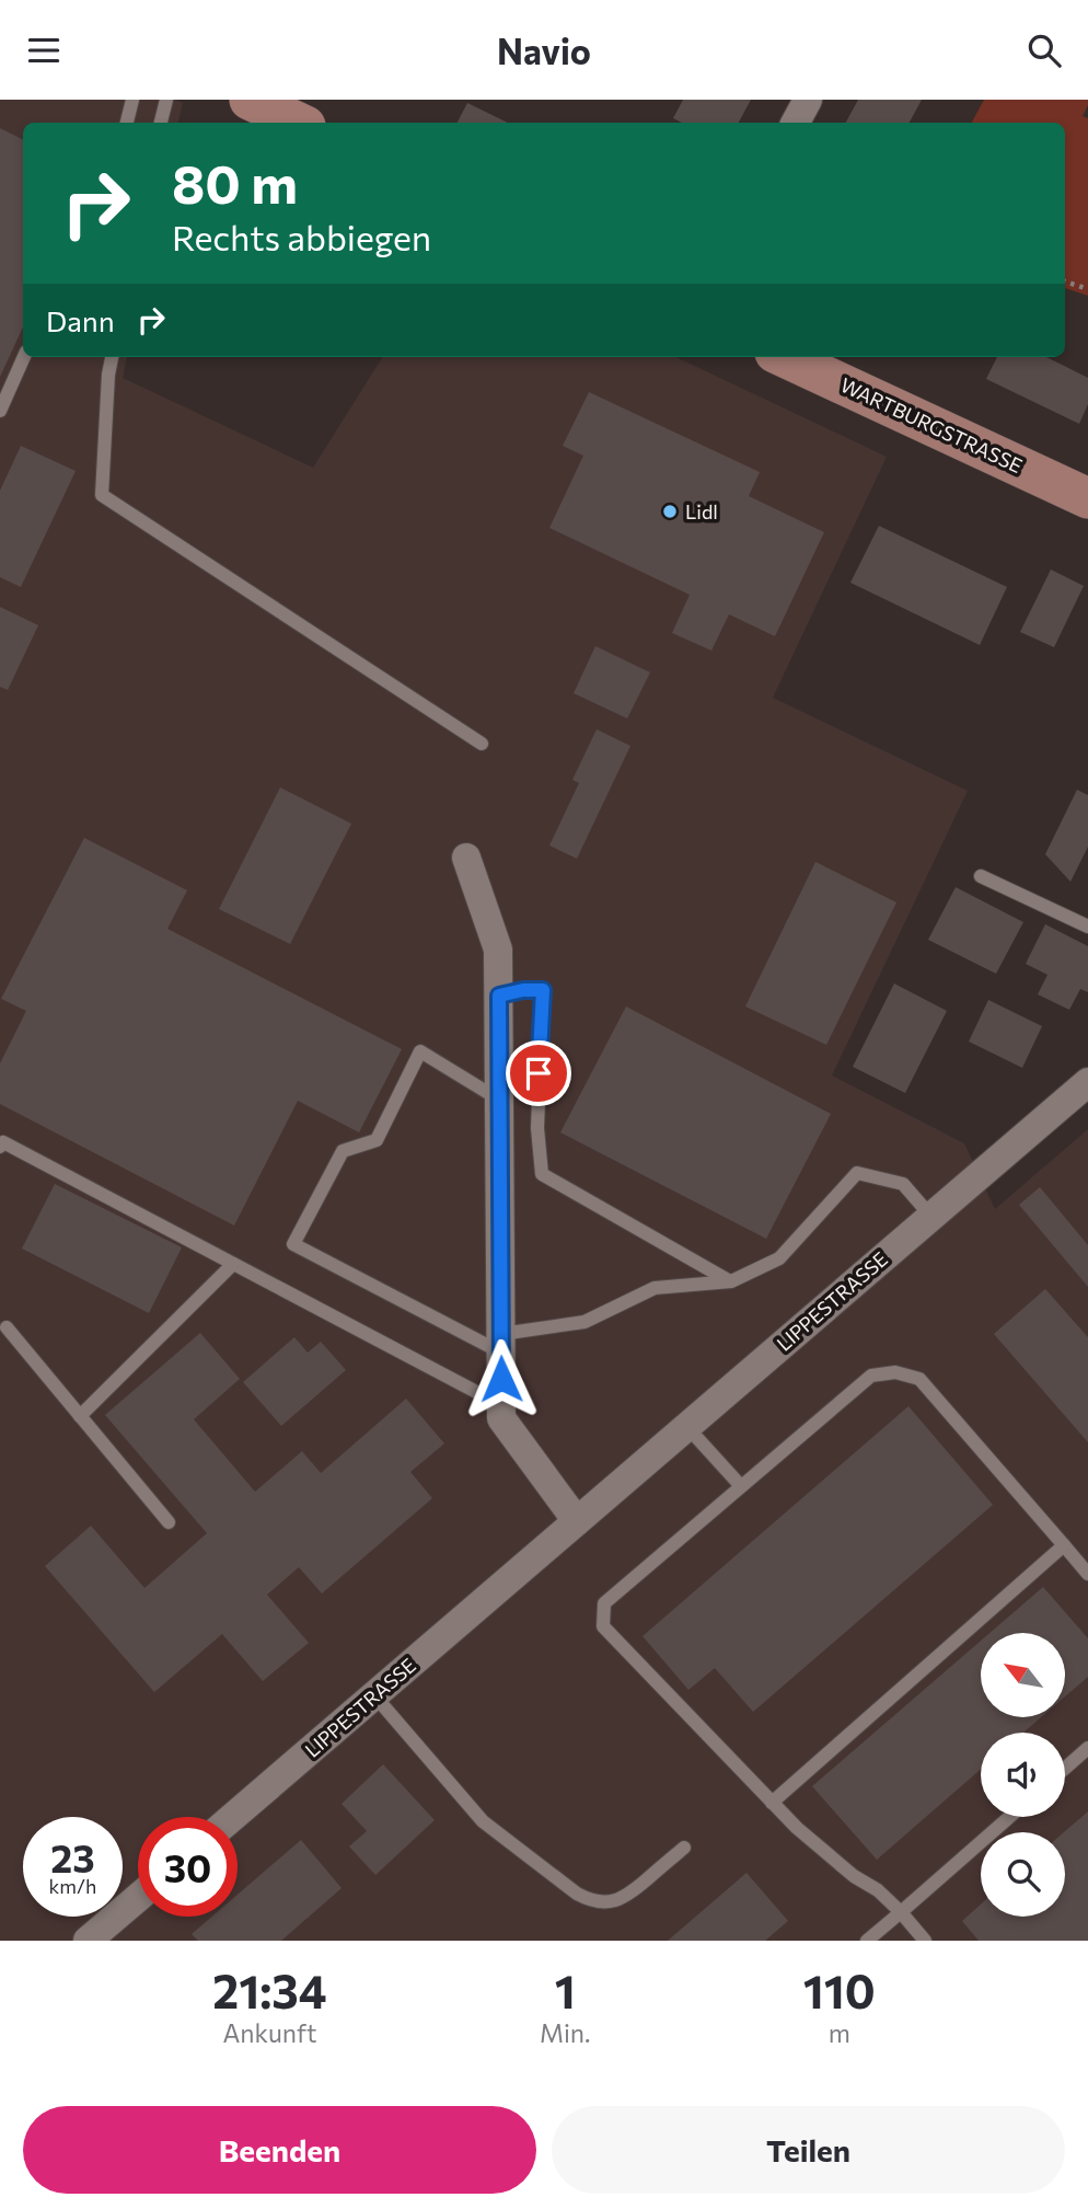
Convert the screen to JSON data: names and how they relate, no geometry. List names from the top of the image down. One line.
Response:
{"streets":{"main road":["WARTBURGSTRASSE"],"street":["LIPPESTRASSE"]},"places":["Lidl"],"north":"top left","page":{"header":"Navio","turn":["80 m","Rechts abbiegen"],"then":"Dann","speed":"23 km/h","limit":"30","eta":["21:34","Ankunft","1","Min.","110","m"],"buttons":["Beenden","Teilen"]}}
